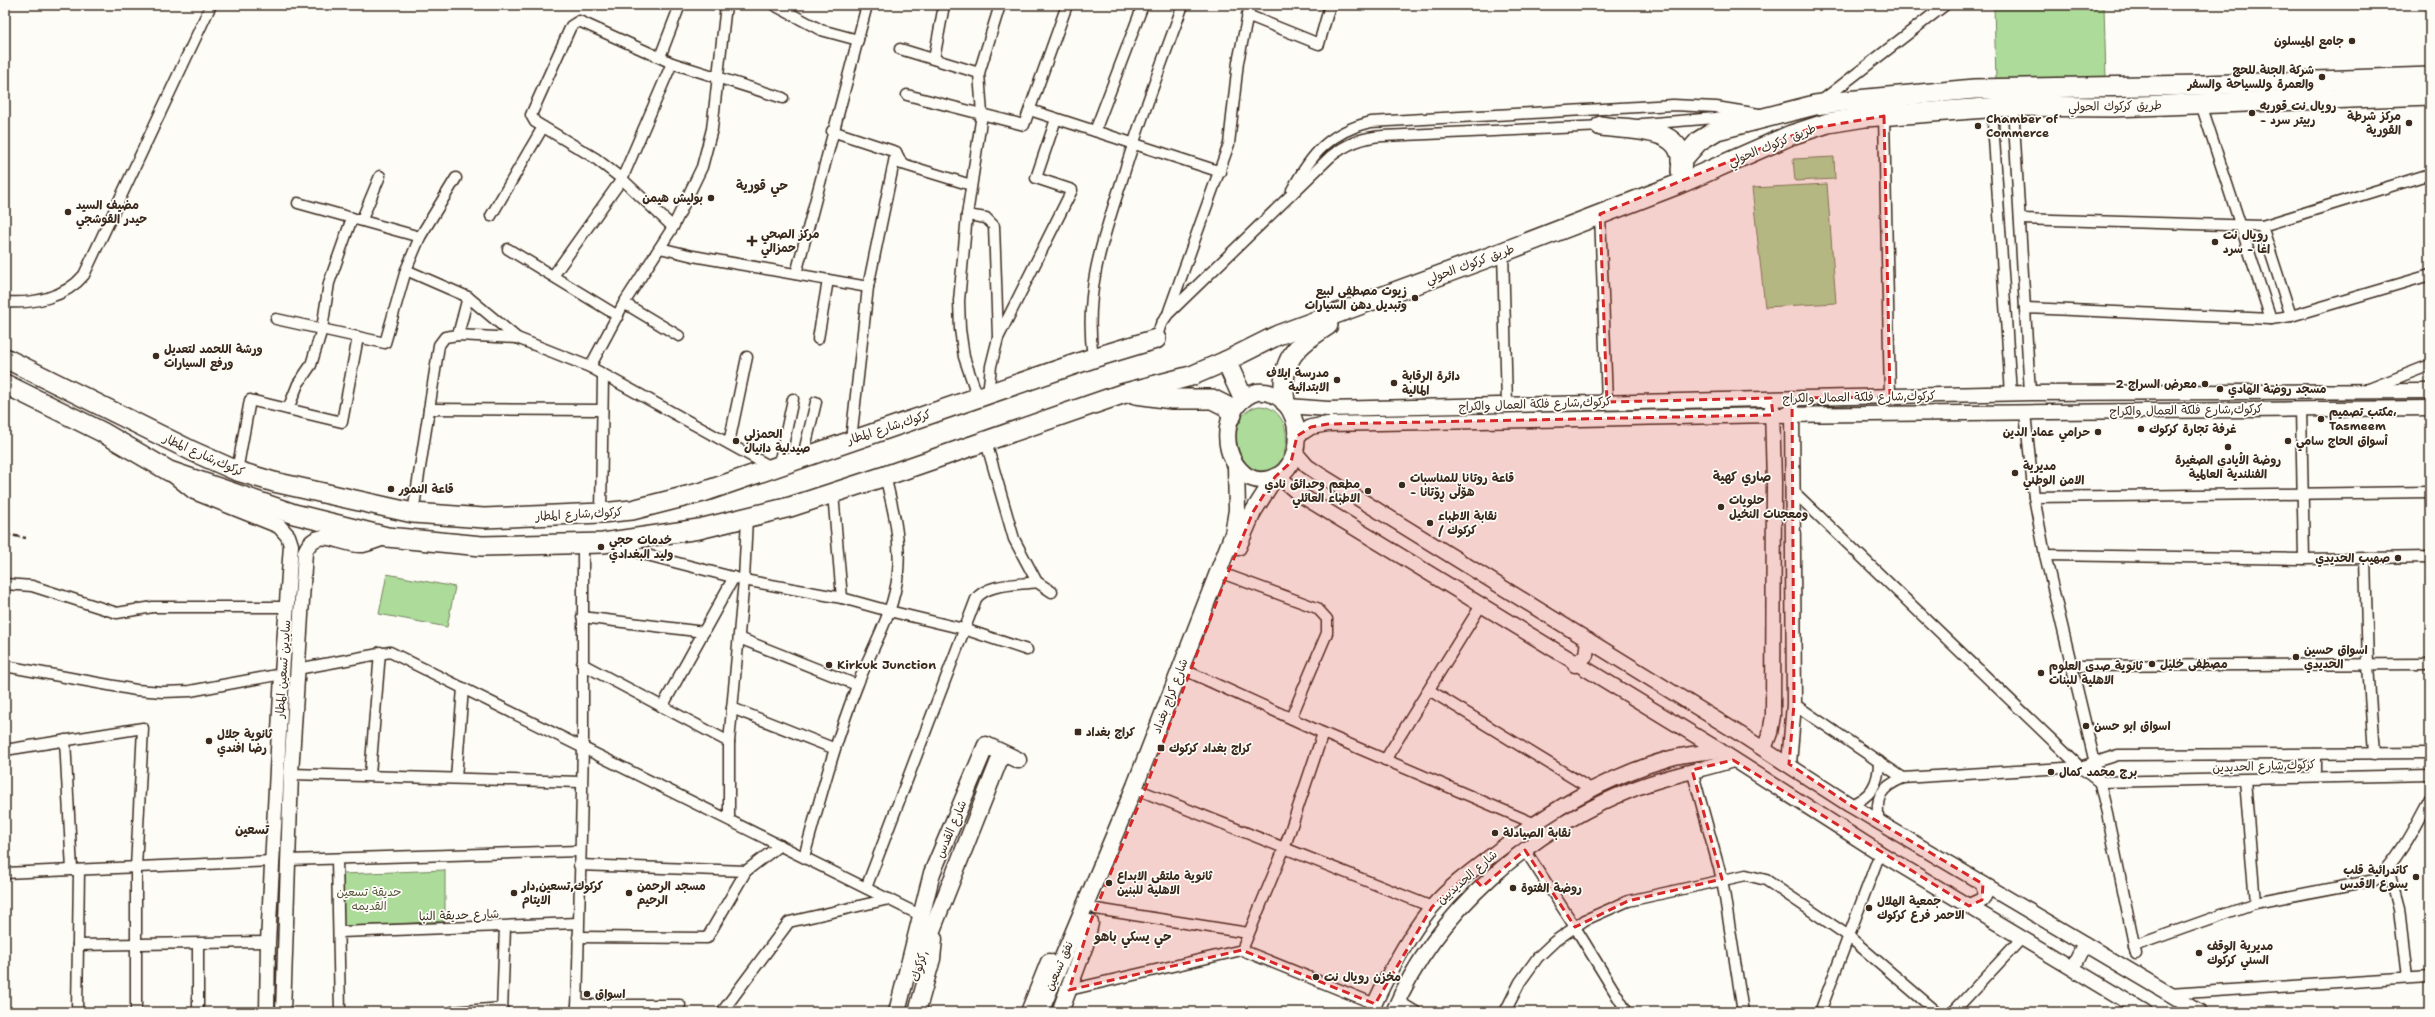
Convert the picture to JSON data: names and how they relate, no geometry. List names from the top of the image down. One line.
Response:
{"streets":{"highway":["طريق كركوك الحولي","كركوك,شارع المطار"],"main road":["شارع كراج بغداد","شارع القدس","كركوك,","نفق تسعين"],"street":["كركوك,شارع فلكة العمال والكراج","سايدين تسعين المطار","كركوك,شارع الحديدين","شارع الحديديين","شارع حديقة النبا"]},"crossings":[["طريق كركوك الحولي","كركوك,شارع المطار"],["كركوك,شارع فلكة العمال والكراج","شارع كراج بغداد"],["كركوك,شارع المطار","سايدين تسعين المطار"],["شارع كراج بغداد","نفق تسعين"],["شارع القدس","كركوك,"]],"districts":["حي قورية","صاري كهية","تسعین","حي يسكي باهو"],"parks":["حديقة تسعين القديمه"],"places":{"other":["جامع الميسلون","شركة الجنة للحج والعمرة وللسياحة والسفر","رويال نت قوريه - ربيتر سرد","مركز شرطة القورية","Chamber of Commerce","بوليش هيمن","مضيف السيد حيدر القوشجي","رويال نت اغا - سرد","زيوت مصطفى لبيع وتبديل دهن السيارات","ورشة اللحمد لتعديل ورفع السيارات","مدرسة ايلاف الابتدائية","دائرة الرقابة المالية","معرض السراج 2","مسجد روضة الهادي","مكتب تصميم، Tasmeem","غرفة تجارة كركوك","حرامي عماد الدين","الحمزلي صيدلية دانيال","أسواق الحاج سامي","روضة الأيادي الصغيرة الفنلندية العالمية","مديرية الامن الوطني","قاعة روتانا للمناسبات - هۆڵی ڕۆتانا","قاعة النمور","مطعم وحدائق نادي الاطباء العائلي","حلويات ومعجنات النخيل","نقابة الاطباء / كركوك","خدمات حجي وليد البغدادي","صهيب الحديدي","اسواق حسين الحديدي","مصطفى خليل","Kirkuk Junction","ثانوية صدى العلوم الاهلية للبنات","اسواق ابو حسن","ثانوية جلال رضا افندي","برج محمد كمال","نقابة الصيادلة","كاتدرائية قلب يسوع الاقدس","ثانوية ملتقى الابداع الاهلية للبنين","روضة الفتوة","كركوك,تسعين,دار الايتام","مسجد الرحمن الرحيم","جمعية الهلال الاحمر فرع كركوك","مديرية الوقف السني كركوك","مخزن رويال نت","اسواق"],"health":["مركز الصحي حمزالي"],"transit":["كراج بغداد","كراج بغداد كركوك"]}}
